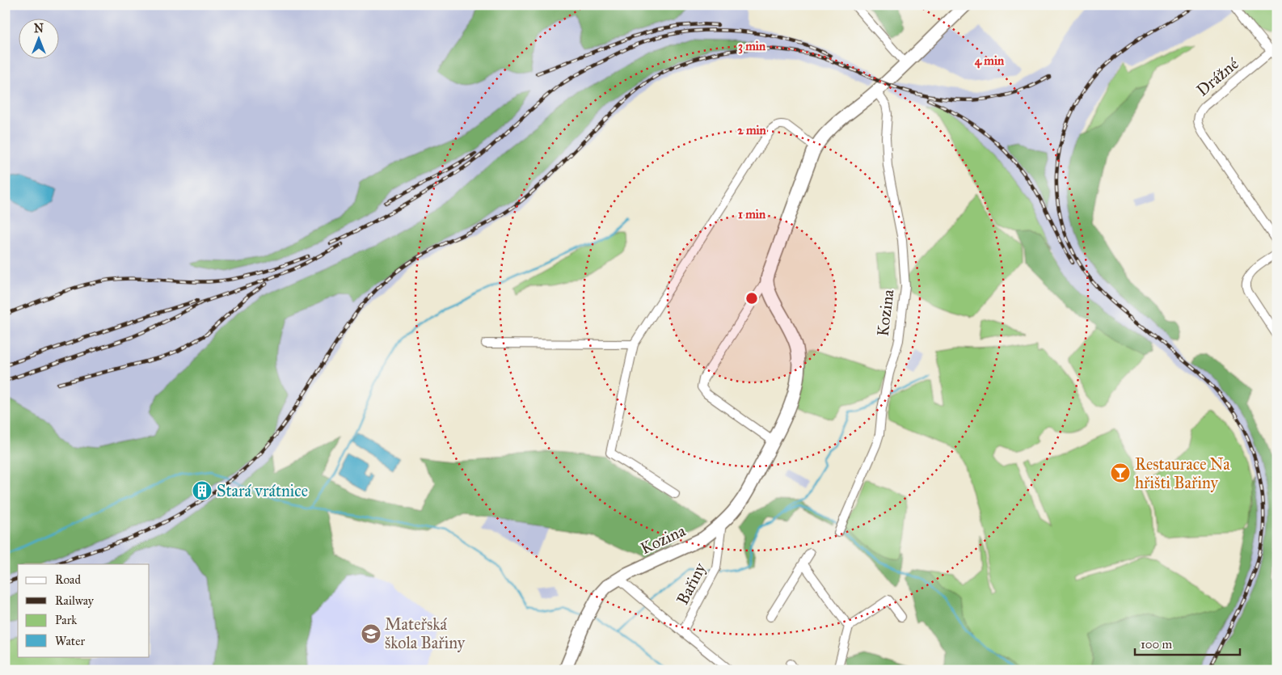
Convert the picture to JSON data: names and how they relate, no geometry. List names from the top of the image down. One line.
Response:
{"streets":{"main road":["Kozina"],"street":["Drážné","Bařiny"]},"crossings":[["Kozina","Bařiny"]],"places":{"bar":["Restaurace Na hřišti Bařiny"],"building":["Stará vrátnice"],"school or university":["Mateřská škola Bařiny"]},"legend":["Road","Railway","Park","Water"],"scale_bar":"100 m","north":"top","rings":["3 min","4 min","2 min","1 min"]}
